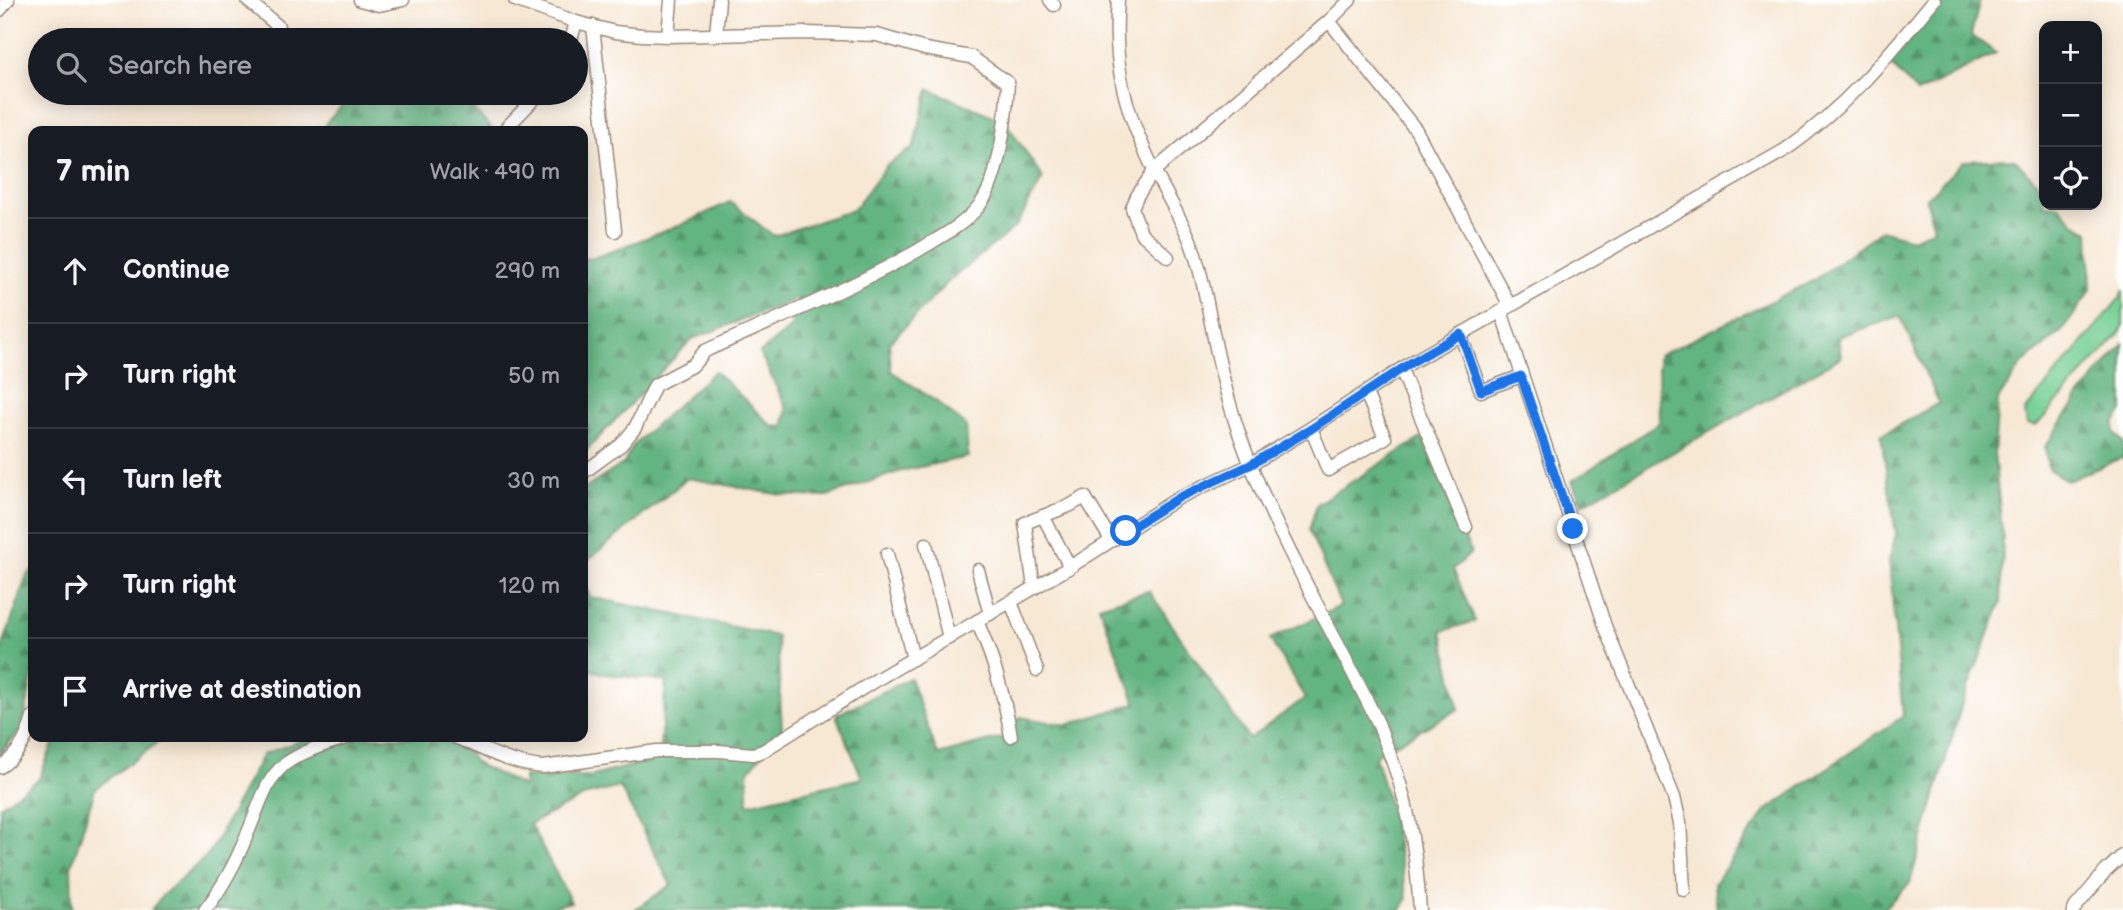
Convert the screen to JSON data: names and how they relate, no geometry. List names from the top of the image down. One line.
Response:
{"page":{"map_buttons":["+","−"],"search":"Search here","heading":["7 min","Walk · 490 m"],"list":[["Continue","290 m"],["Turn right","50 m"],["Turn left","30 m"],["Turn right","120 m"],"Arrive at destination"]}}
